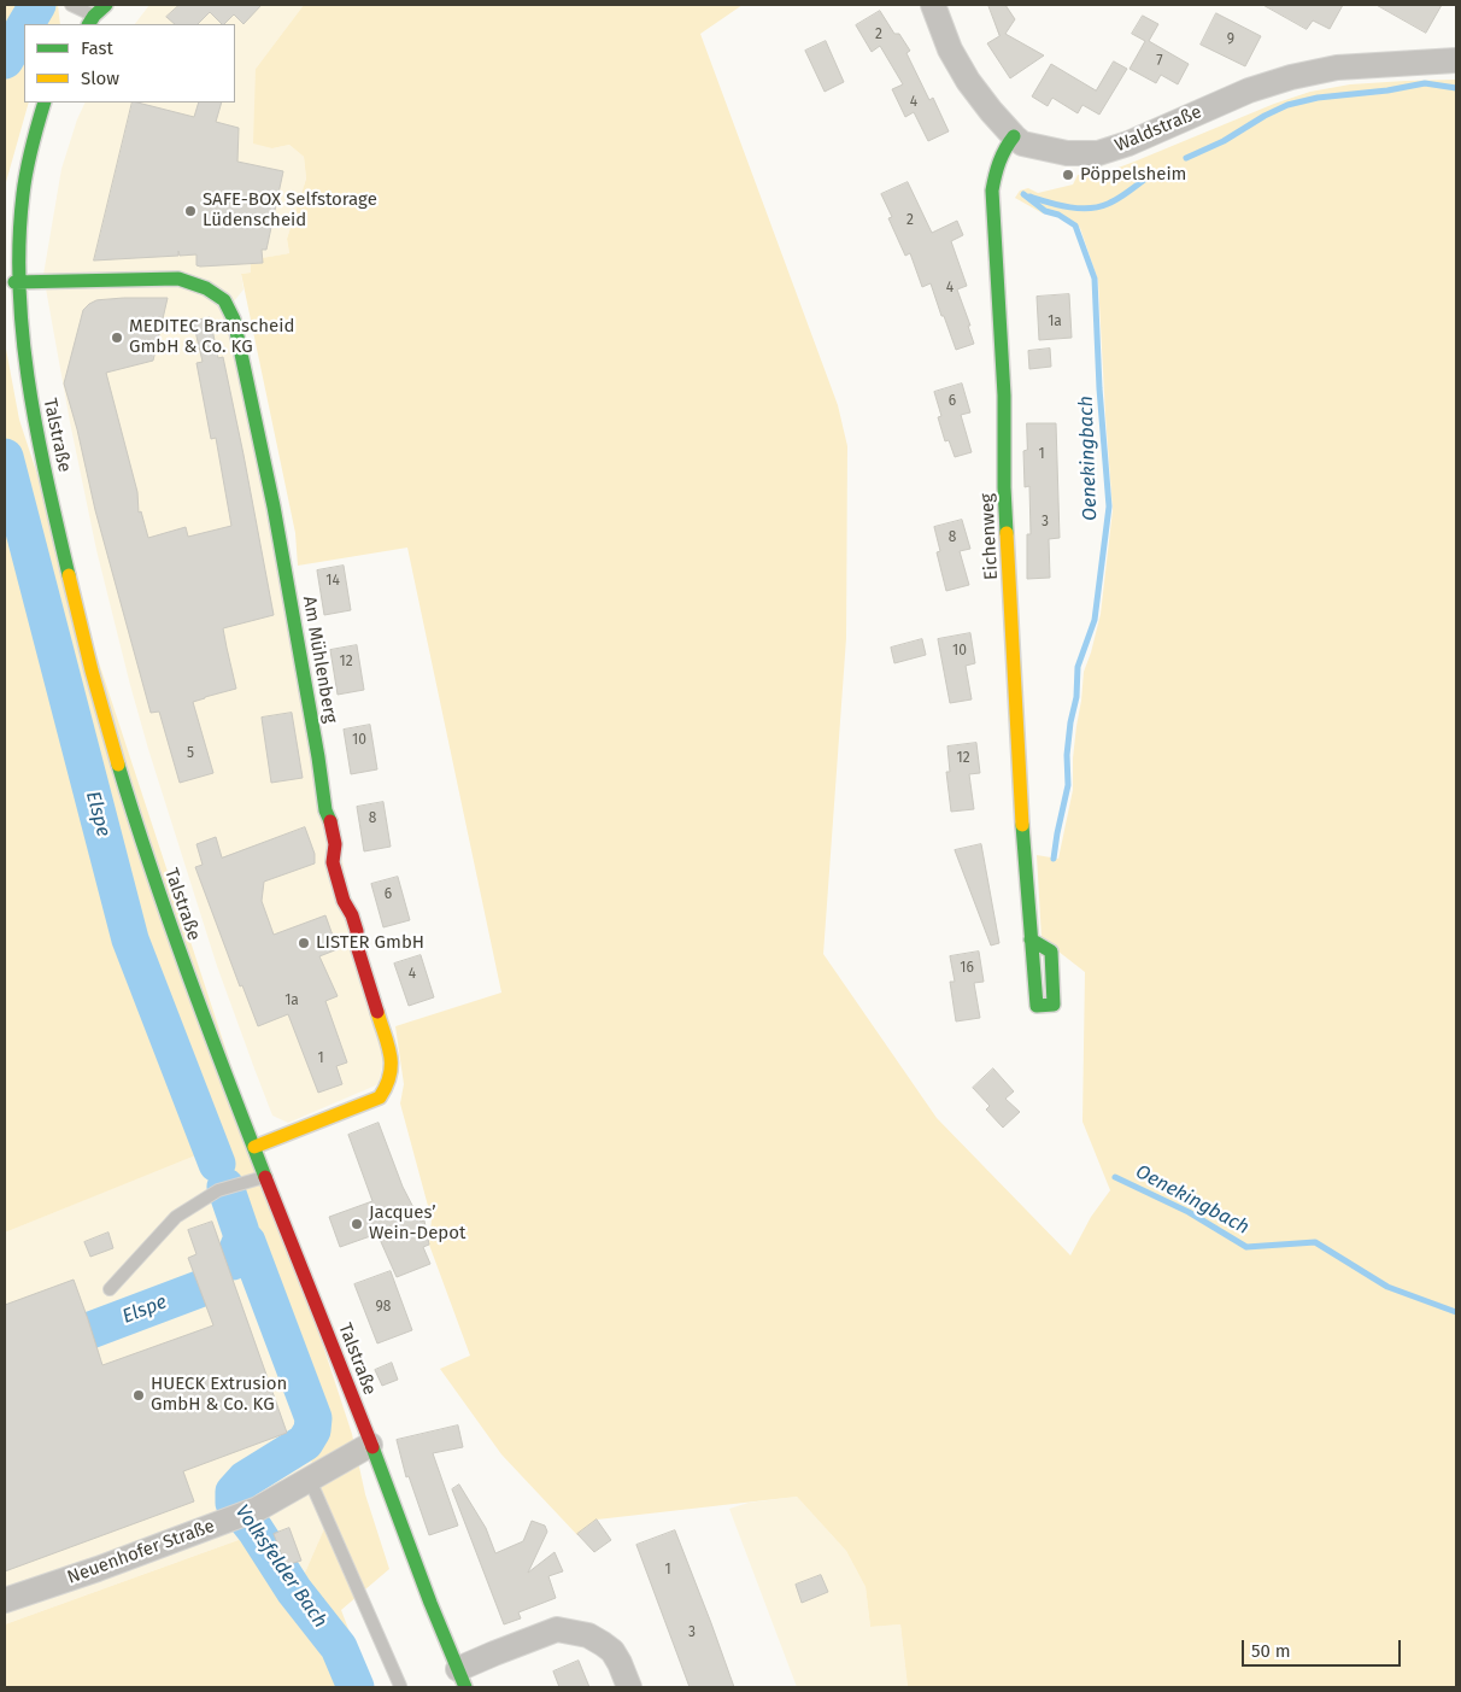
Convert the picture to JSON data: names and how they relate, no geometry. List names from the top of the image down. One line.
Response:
{"streets":{"street":["Waldstraße","Talstraße","Eichenweg","Am Mühlenberg","Neuenhofer Straße"]},"crossings":[["Waldstraße","Eichenweg"],["Talstraße","Am Mühlenberg"],["Talstraße","Neuenhofer Straße"]],"water":["Oenekingbach","Elspe","Volksfelder Bach"],"places":["Pöppelsheim","SAFE-BOX Selfstorage Lüdenscheid","MEDITEC Branscheid GmbH & Co. KG","LISTER GmbH","Jacques’ Wein-Depot","HUECK Extrusion GmbH & Co. KG"],"house_numbers":["2","9","7","4","2","4","1a","6","1","3","8","14","10","12","10","5","12","8","6","16","4","1a","1","98","1","3"],"legend":["Fast","Slow"],"scale_bar":"50 m"}
